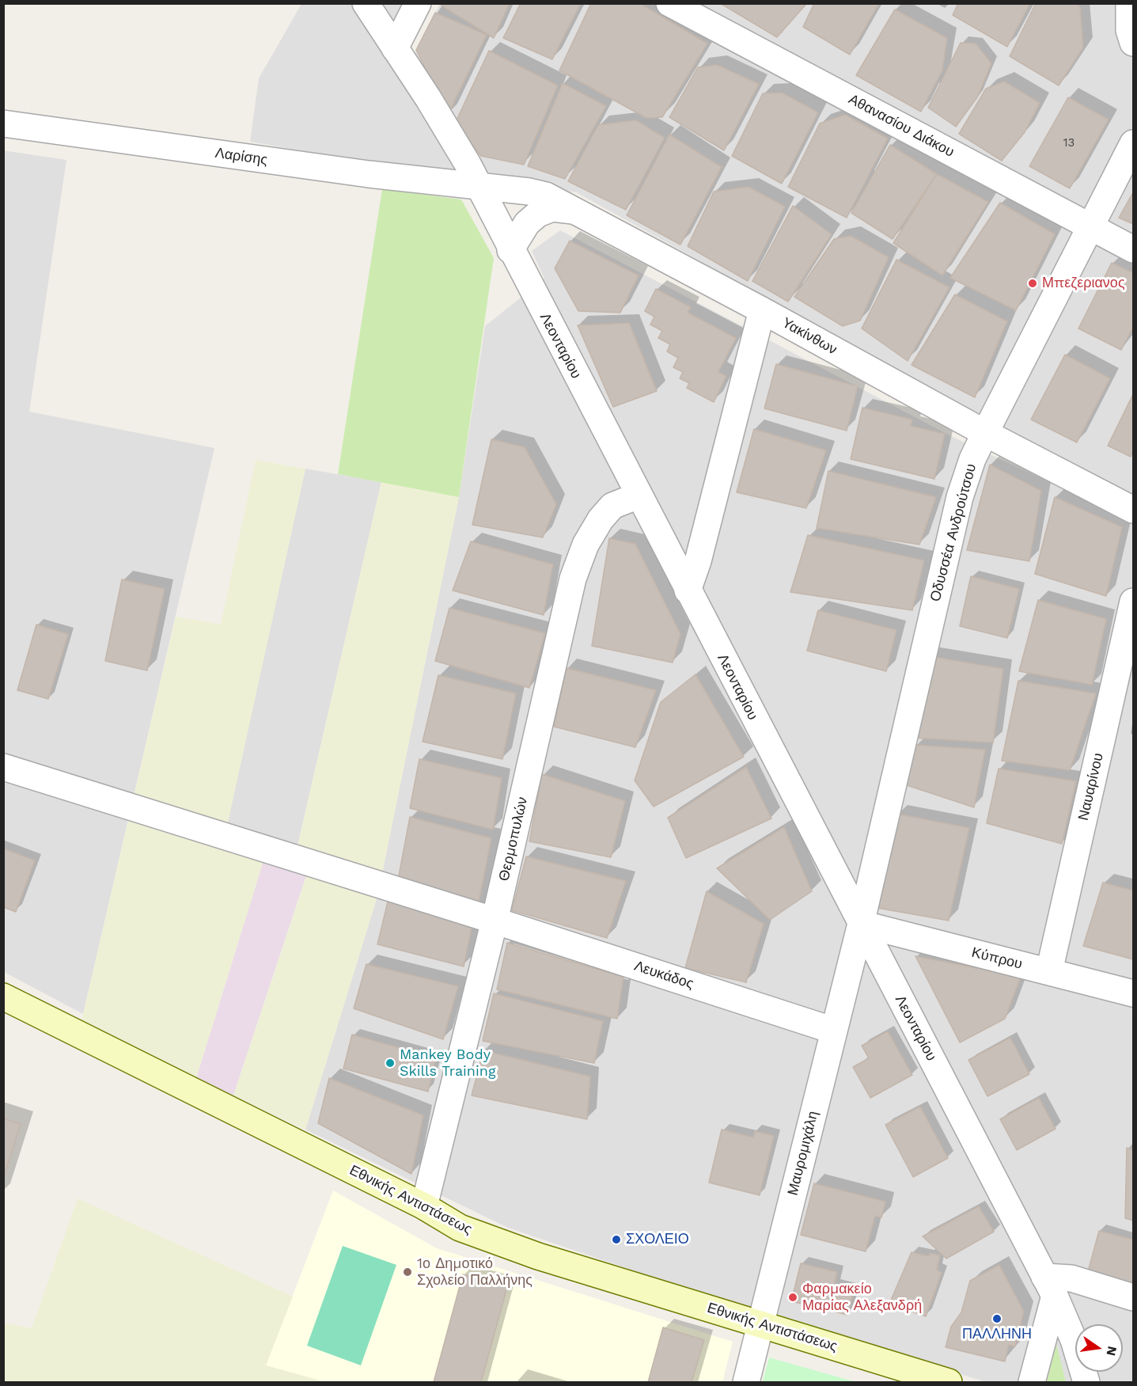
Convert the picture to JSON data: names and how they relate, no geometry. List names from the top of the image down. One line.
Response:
{"streets":{"main road":["Εθνικής Αντιστάσεως"],"street":["Αθανασίου Διάκου","Λαρίσης","Υακίνθων","Λεονταρίου","Οδυσσέα Ανδρούτσου","Ναυαρίνου","Θερμοπυλών","Κύπρου","Λευκάδος","Μαυρομιχάλη"]},"crossings":[["Αθανασίου Διάκου","Οδυσσέα Ανδρούτσου"],["Λαρίσης","Υακίνθων"],["Λαρίσης","Λεονταρίου"],["Υακίνθων","Λεονταρίου"],["Υακίνθων","Οδυσσέα Ανδρούτσου"],["Λεονταρίου","Οδυσσέα Ανδρούτσου"],["Λεονταρίου","Θερμοπυλών"],["Λεονταρίου","Κύπρου"],["Λεονταρίου","Μαυρομιχάλη"],["Οδυσσέα Ανδρούτσου","Κύπρου"],["Οδυσσέα Ανδρούτσου","Μαυρομιχάλη"],["Ναυαρίνου","Κύπρου"],["Θερμοπυλών","Λευκάδος"],["Θερμοπυλών","Εθνικής Αντιστάσεως"],["Κύπρου","Μαυρομιχάλη"],["Λευκάδος","Μαυρομιχάλη"],["Μαυρομιχάλη","Εθνικής Αντιστάσεως"]],"places":["Μπεζεριανος","Mankey Body Skills Training","ΣΧΟΛΕΙΟ","1ο Δημοτικό Σχολείο Παλλήνης","Φαρμακείο Μαρίας Αλεξανδρή","ΠΑΛΛΗΝΗ"],"house_numbers":["13"],"north":"right"}
